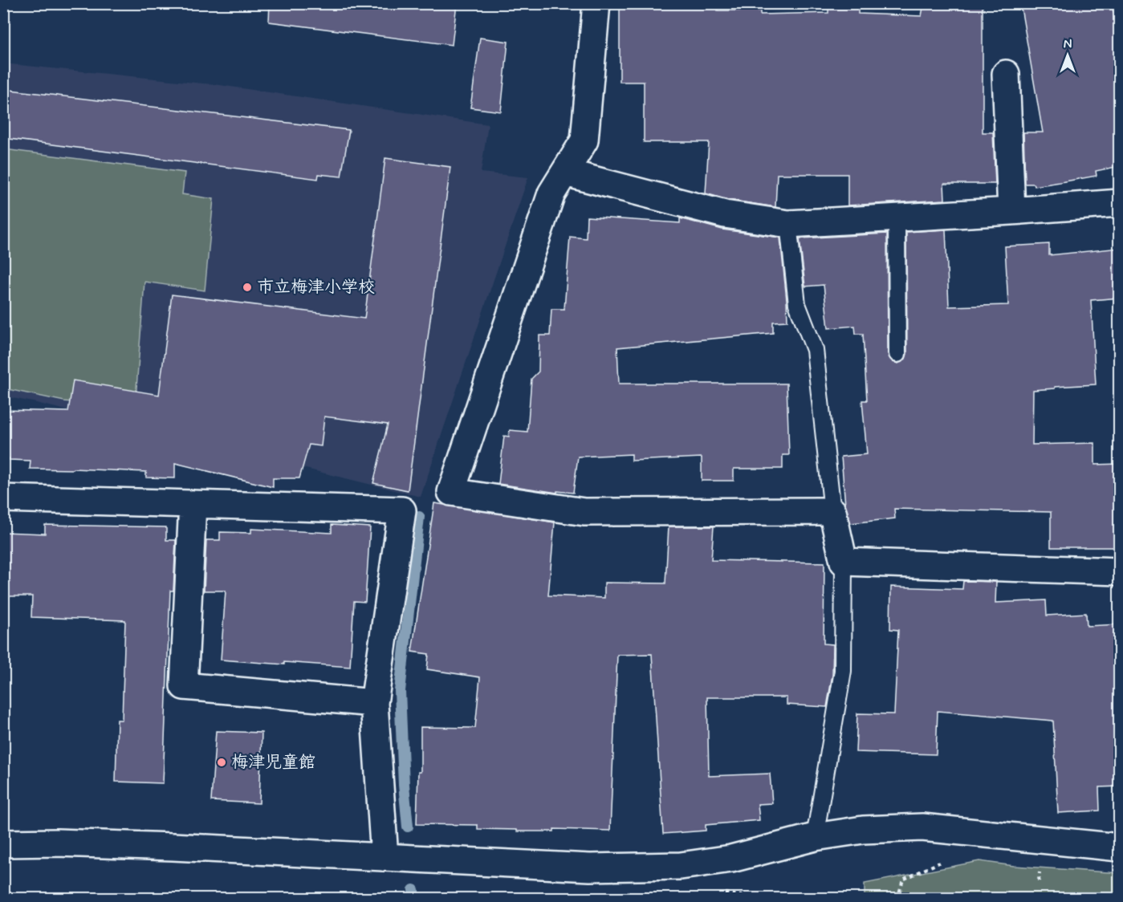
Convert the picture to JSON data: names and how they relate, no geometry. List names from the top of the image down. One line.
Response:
{"places":["市立梅津小学校","梅津児童館"],"north":"top"}
